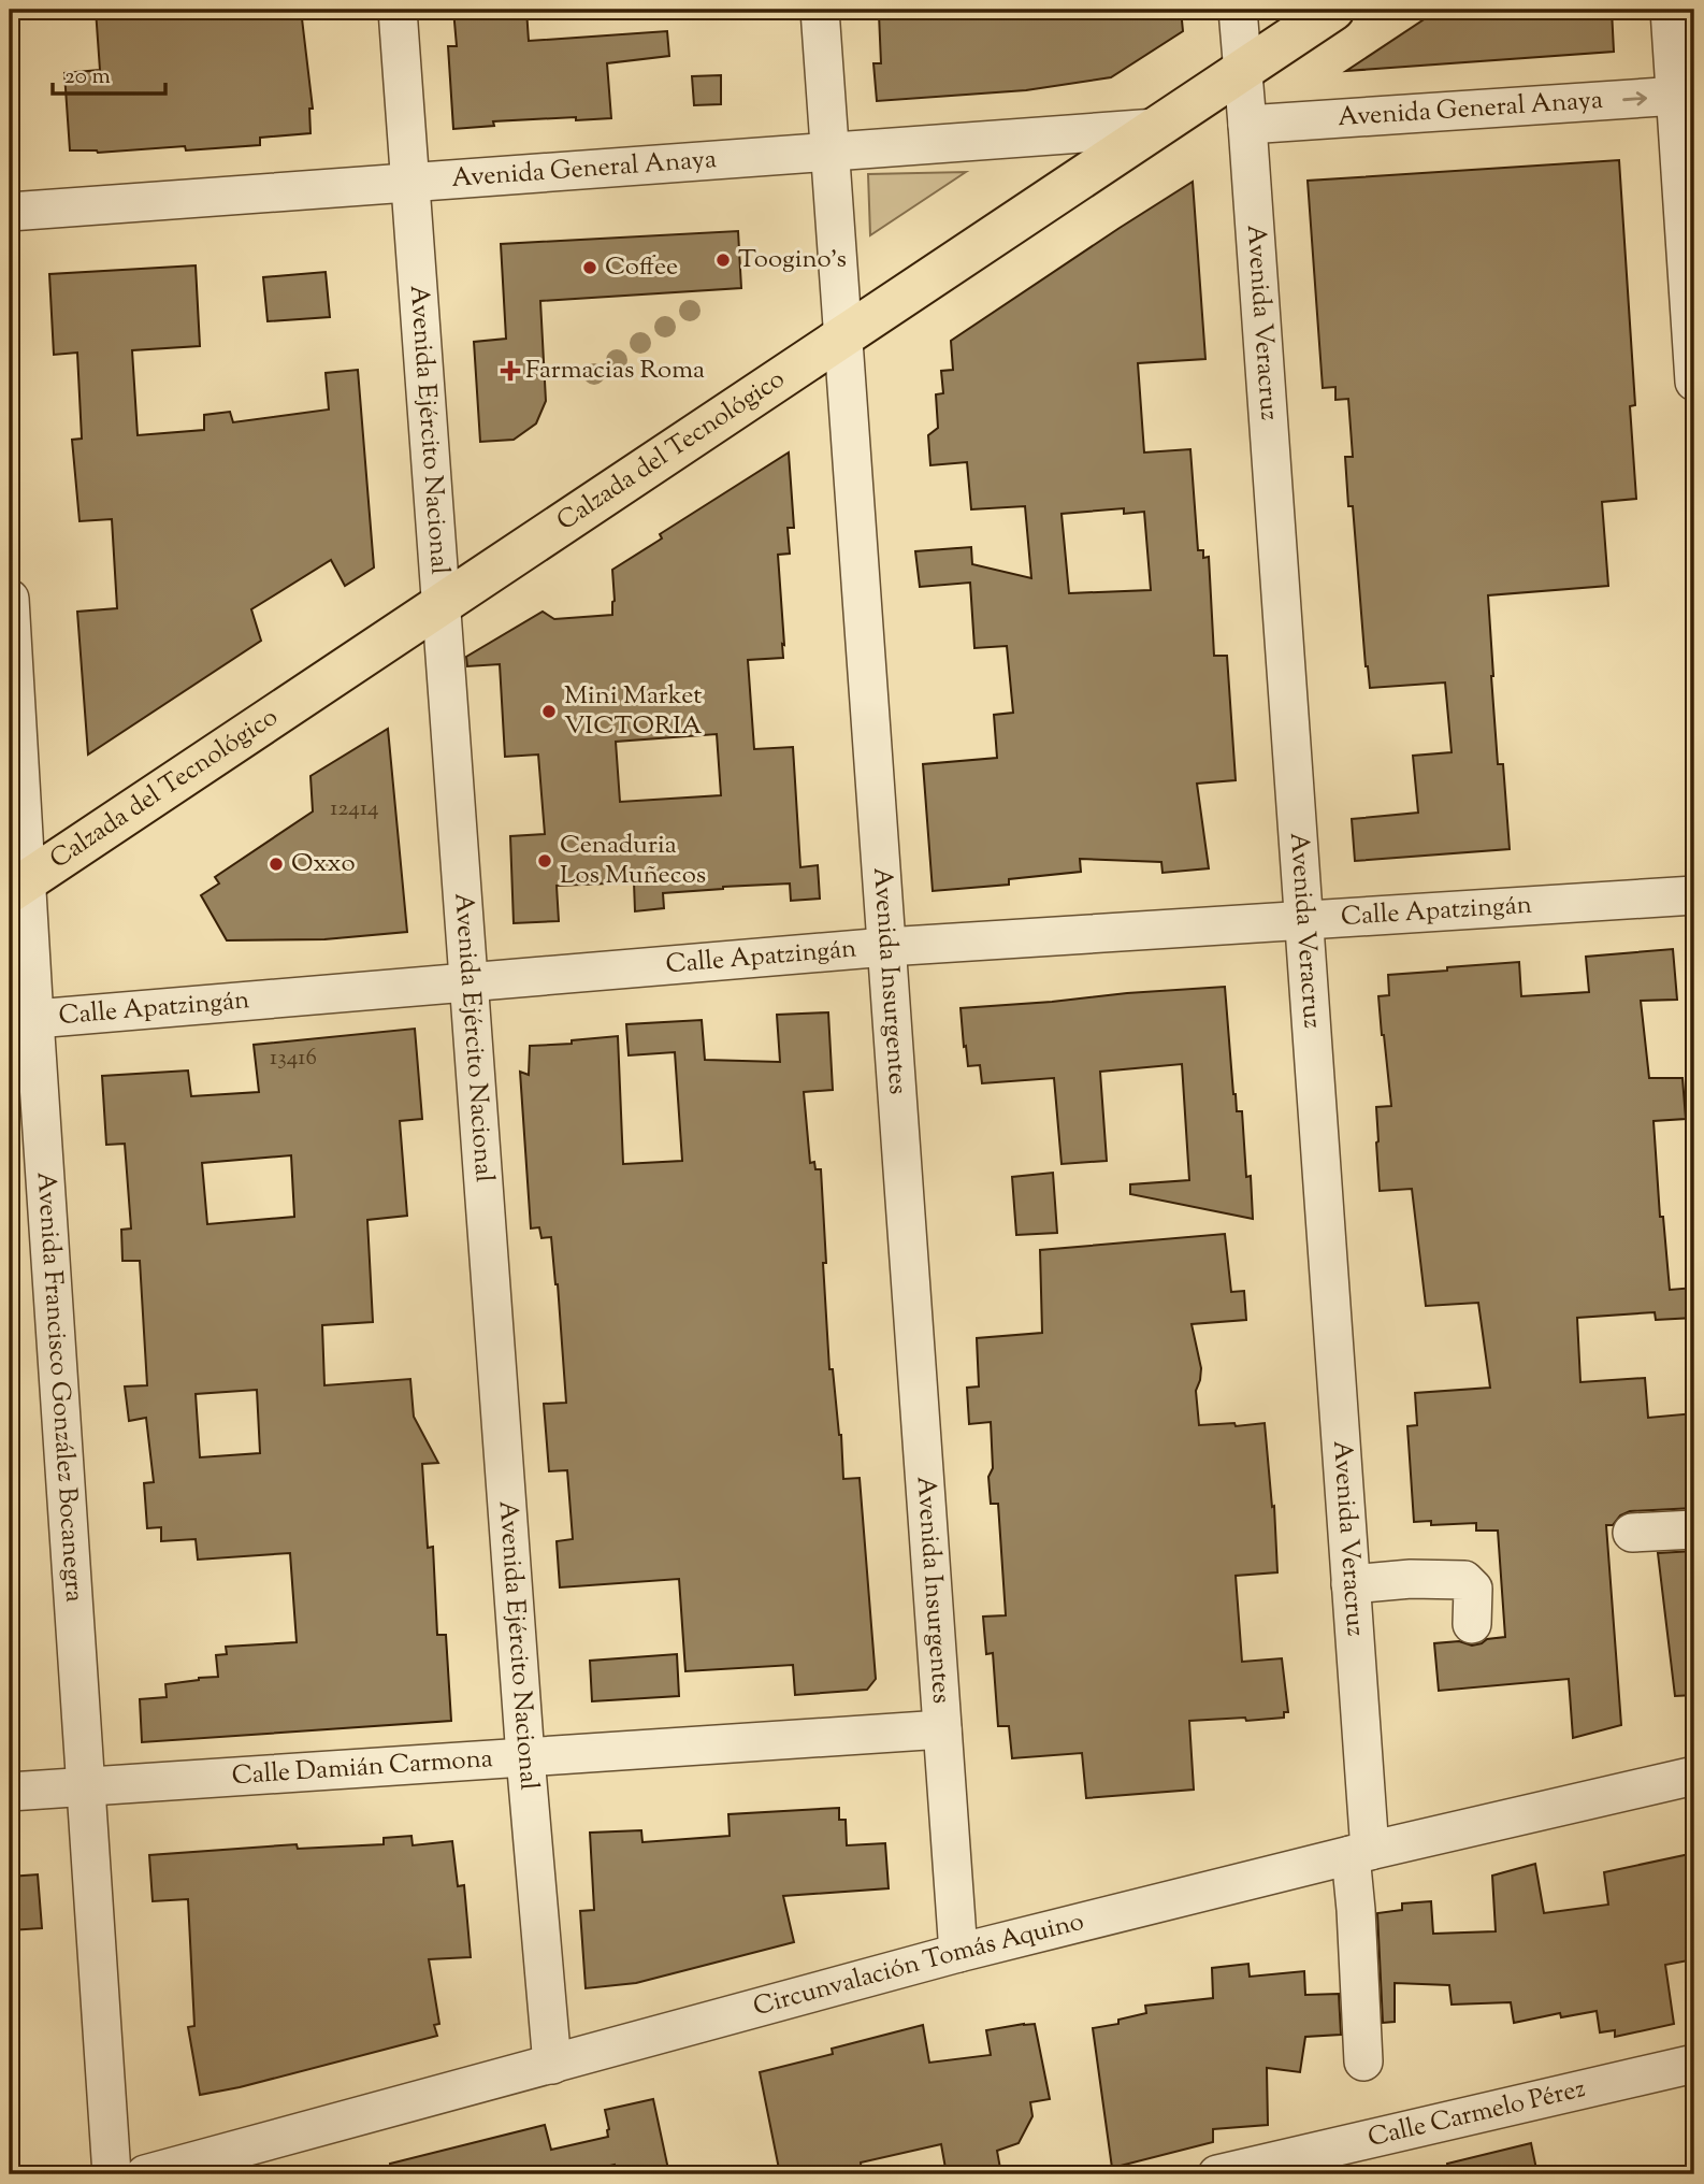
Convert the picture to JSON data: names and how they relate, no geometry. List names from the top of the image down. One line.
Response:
{"streets":{"main road":["Calzada del Tecnológico"],"street":["Avenida General Anaya","Avenida Veracruz","Avenida Ejército Nacional","Calle Apatzingán","Avenida Insurgentes","Avenida Francisco González Bocanegra","Calle Damián Carmona","Circunvalación Tomás Aquino","Calle Carmelo Pérez"]},"crossings":[["Avenida General Anaya","Avenida Veracruz"],["Avenida General Anaya","Avenida Ejército Nacional"],["Avenida General Anaya","Calzada del Tecnológico"],["Avenida General Anaya","Avenida Insurgentes"],["Avenida Veracruz","Calzada del Tecnológico"],["Avenida Veracruz","Calle Apatzingán"],["Avenida Veracruz","Circunvalación Tomás Aquino"],["Avenida Ejército Nacional","Calzada del Tecnológico"],["Avenida Ejército Nacional","Calle Apatzingán"],["Avenida Ejército Nacional","Calle Damián Carmona"],["Avenida Ejército Nacional","Circunvalación Tomás Aquino"],["Calzada del Tecnológico","Avenida Insurgentes"],["Calzada del Tecnológico","Avenida Francisco González Bocanegra"],["Calle Apatzingán","Avenida Insurgentes"],["Calle Apatzingán","Avenida Francisco González Bocanegra"],["Avenida Insurgentes","Calle Damián Carmona"],["Avenida Insurgentes","Circunvalación Tomás Aquino"],["Avenida Francisco González Bocanegra","Calle Damián Carmona"]],"places":{"other":["Toogino's","Coffee","Mini Market VICTORIA","Cenaduria Los Muñecos","Oxxo"],"health":["Farmacias Roma"]},"house_numbers":["12414","13416"],"scale_bar":"20 m"}
